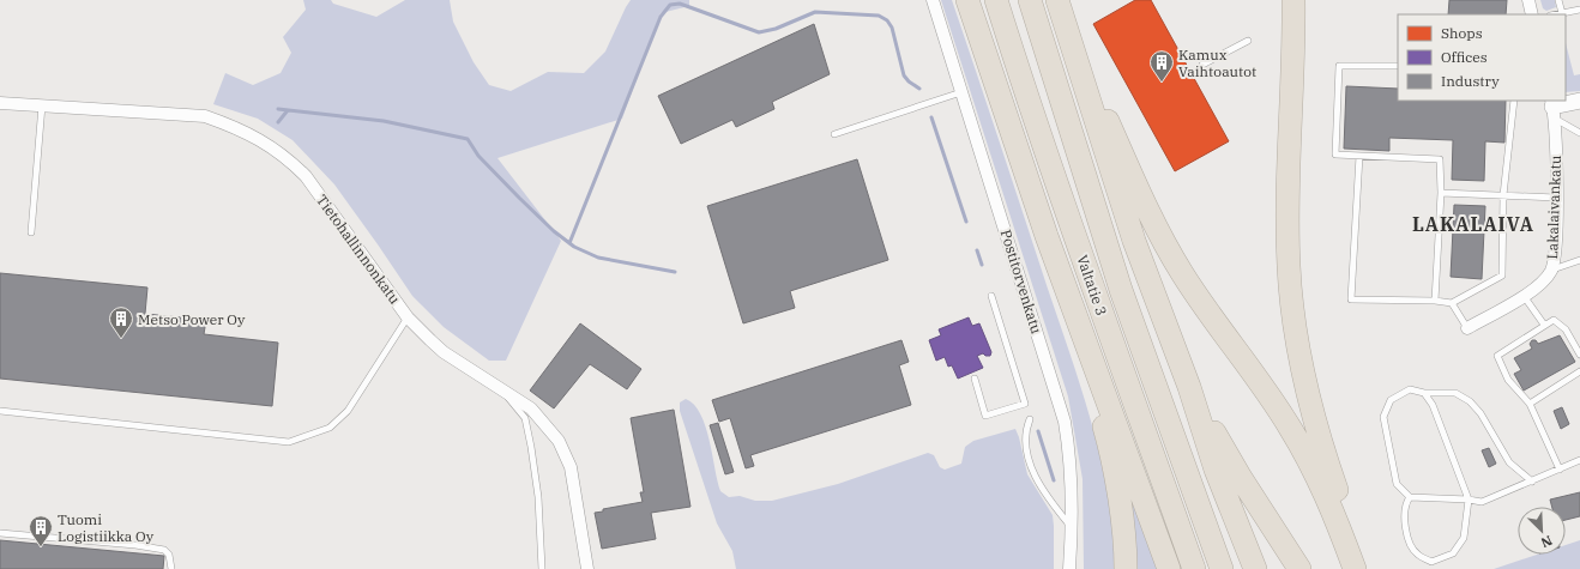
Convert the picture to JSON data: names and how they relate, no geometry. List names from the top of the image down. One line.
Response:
{"streets":{"highway":["Valtatie 3"],"street":["Lakalaivankatu","Tietohallinnonkatu","Postitorvenkatu"]},"districts":["LAKALAIVA"],"places":{"building":["Kamux Vaihtoautot","Metso Power Oy","Tuomi Logistiikka Oy"]},"legend":["Shops","Offices","Industry"],"north":"bottom right"}
